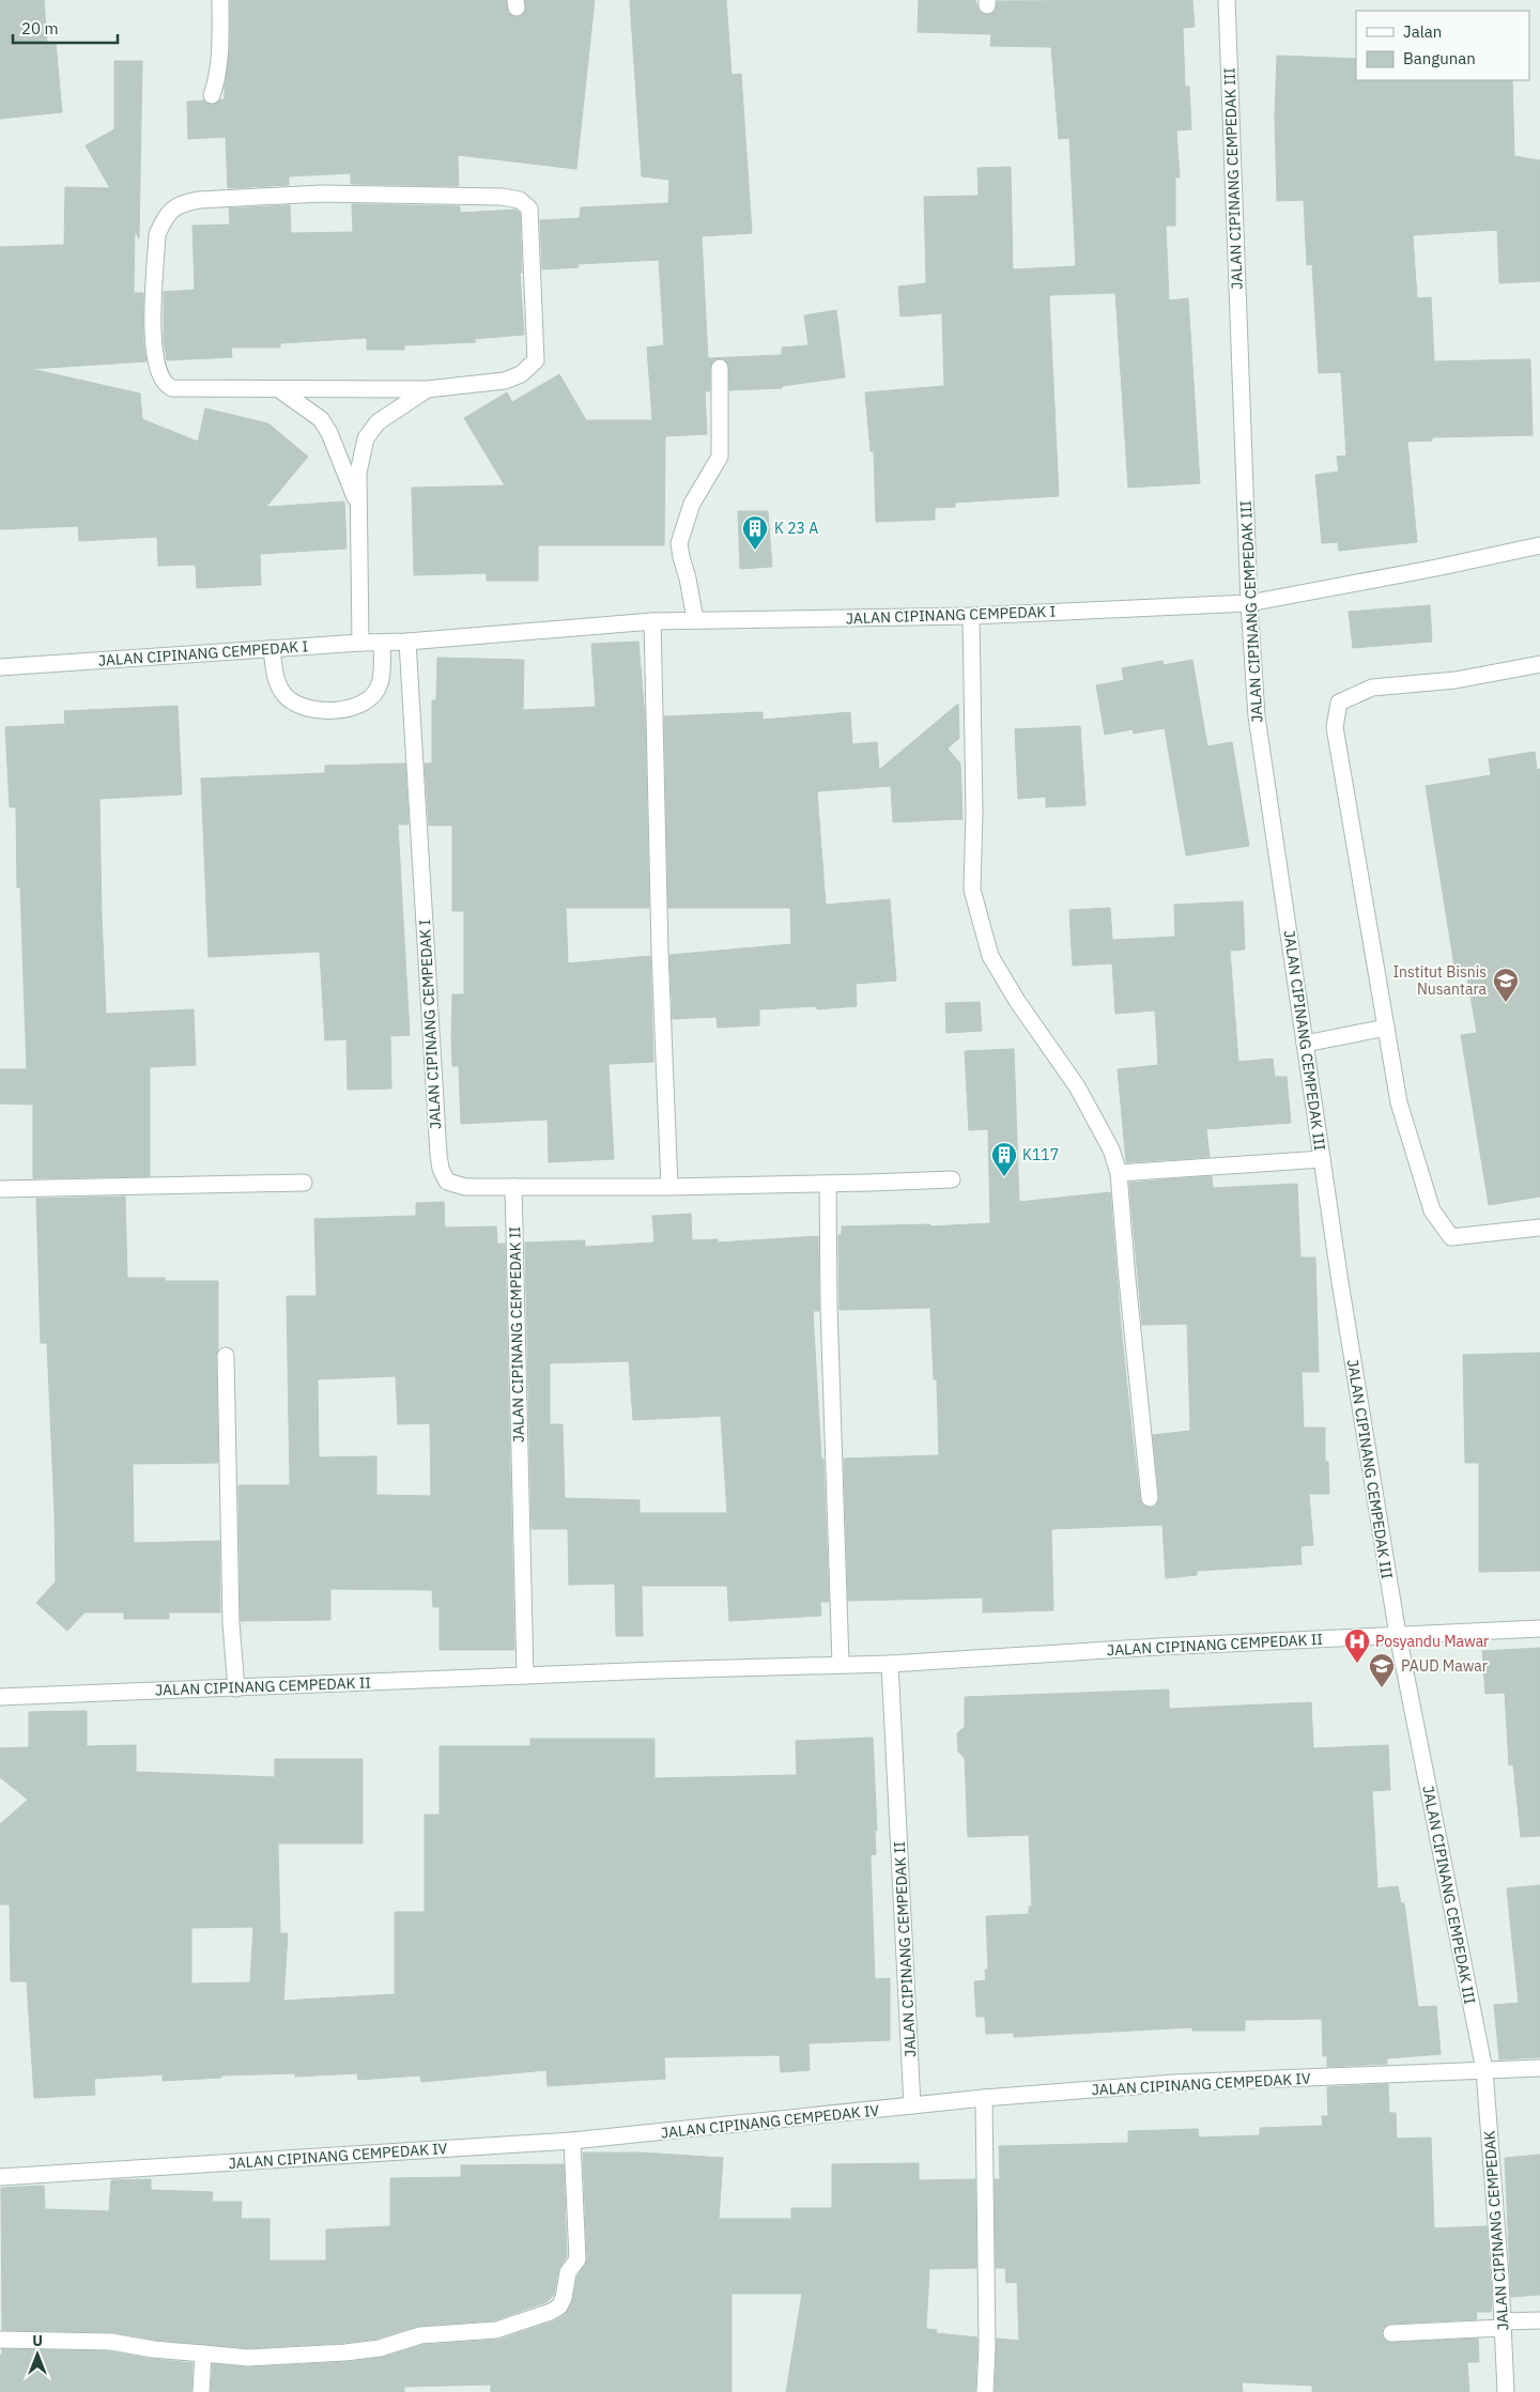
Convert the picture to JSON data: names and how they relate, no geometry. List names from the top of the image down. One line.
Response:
{"streets":{"street":["JALAN CIPINANG CEMPEDAK III","JALAN CIPINANG CEMPEDAK I","JALAN CIPINANG CEMPEDAK II","JALAN CIPINANG CEMPEDAK IV","JALAN CIPINANG CEMPEDAK"]},"crossings":[["JALAN CIPINANG CEMPEDAK III","JALAN CIPINANG CEMPEDAK I"],["JALAN CIPINANG CEMPEDAK III","JALAN CIPINANG CEMPEDAK II"],["JALAN CIPINANG CEMPEDAK III","JALAN CIPINANG CEMPEDAK IV"],["JALAN CIPINANG CEMPEDAK III","JALAN CIPINANG CEMPEDAK"],["JALAN CIPINANG CEMPEDAK I","JALAN CIPINANG CEMPEDAK II"],["JALAN CIPINANG CEMPEDAK II","JALAN CIPINANG CEMPEDAK IV"],["JALAN CIPINANG CEMPEDAK IV","JALAN CIPINANG CEMPEDAK"]],"places":{"building":["K 23 A","K117"],"school or university":["Institut Bisnis Nusantara","PAUD Mawar"],"hospital":["Posyandu Mawar"]},"legend":["Jalan","Bangunan"],"scale_bar":"20 m","north":"top"}
